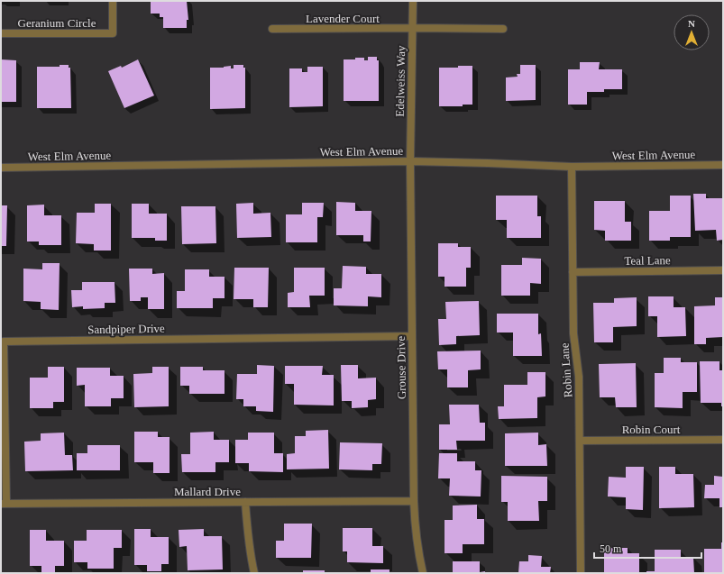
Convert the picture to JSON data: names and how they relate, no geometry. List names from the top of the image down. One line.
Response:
{"streets":{"street":["Lavender Court","Geranium Circle","Edelweiss Way","West Elm Avenue","Teal Lane","Sandpiper Drive","Grouse Drive","Robin Lane","Robin Court","Mallard Drive"]},"crossings":[["Lavender Court","Edelweiss Way"],["Edelweiss Way","West Elm Avenue"],["Edelweiss Way","Grouse Drive"],["West Elm Avenue","Grouse Drive"],["West Elm Avenue","Robin Lane"],["Teal Lane","Robin Lane"],["Sandpiper Drive","Grouse Drive"],["Sandpiper Drive","Mallard Drive"],["Grouse Drive","Mallard Drive"],["Robin Lane","Robin Court"]],"scale_bar":"50 m","north":"top"}
